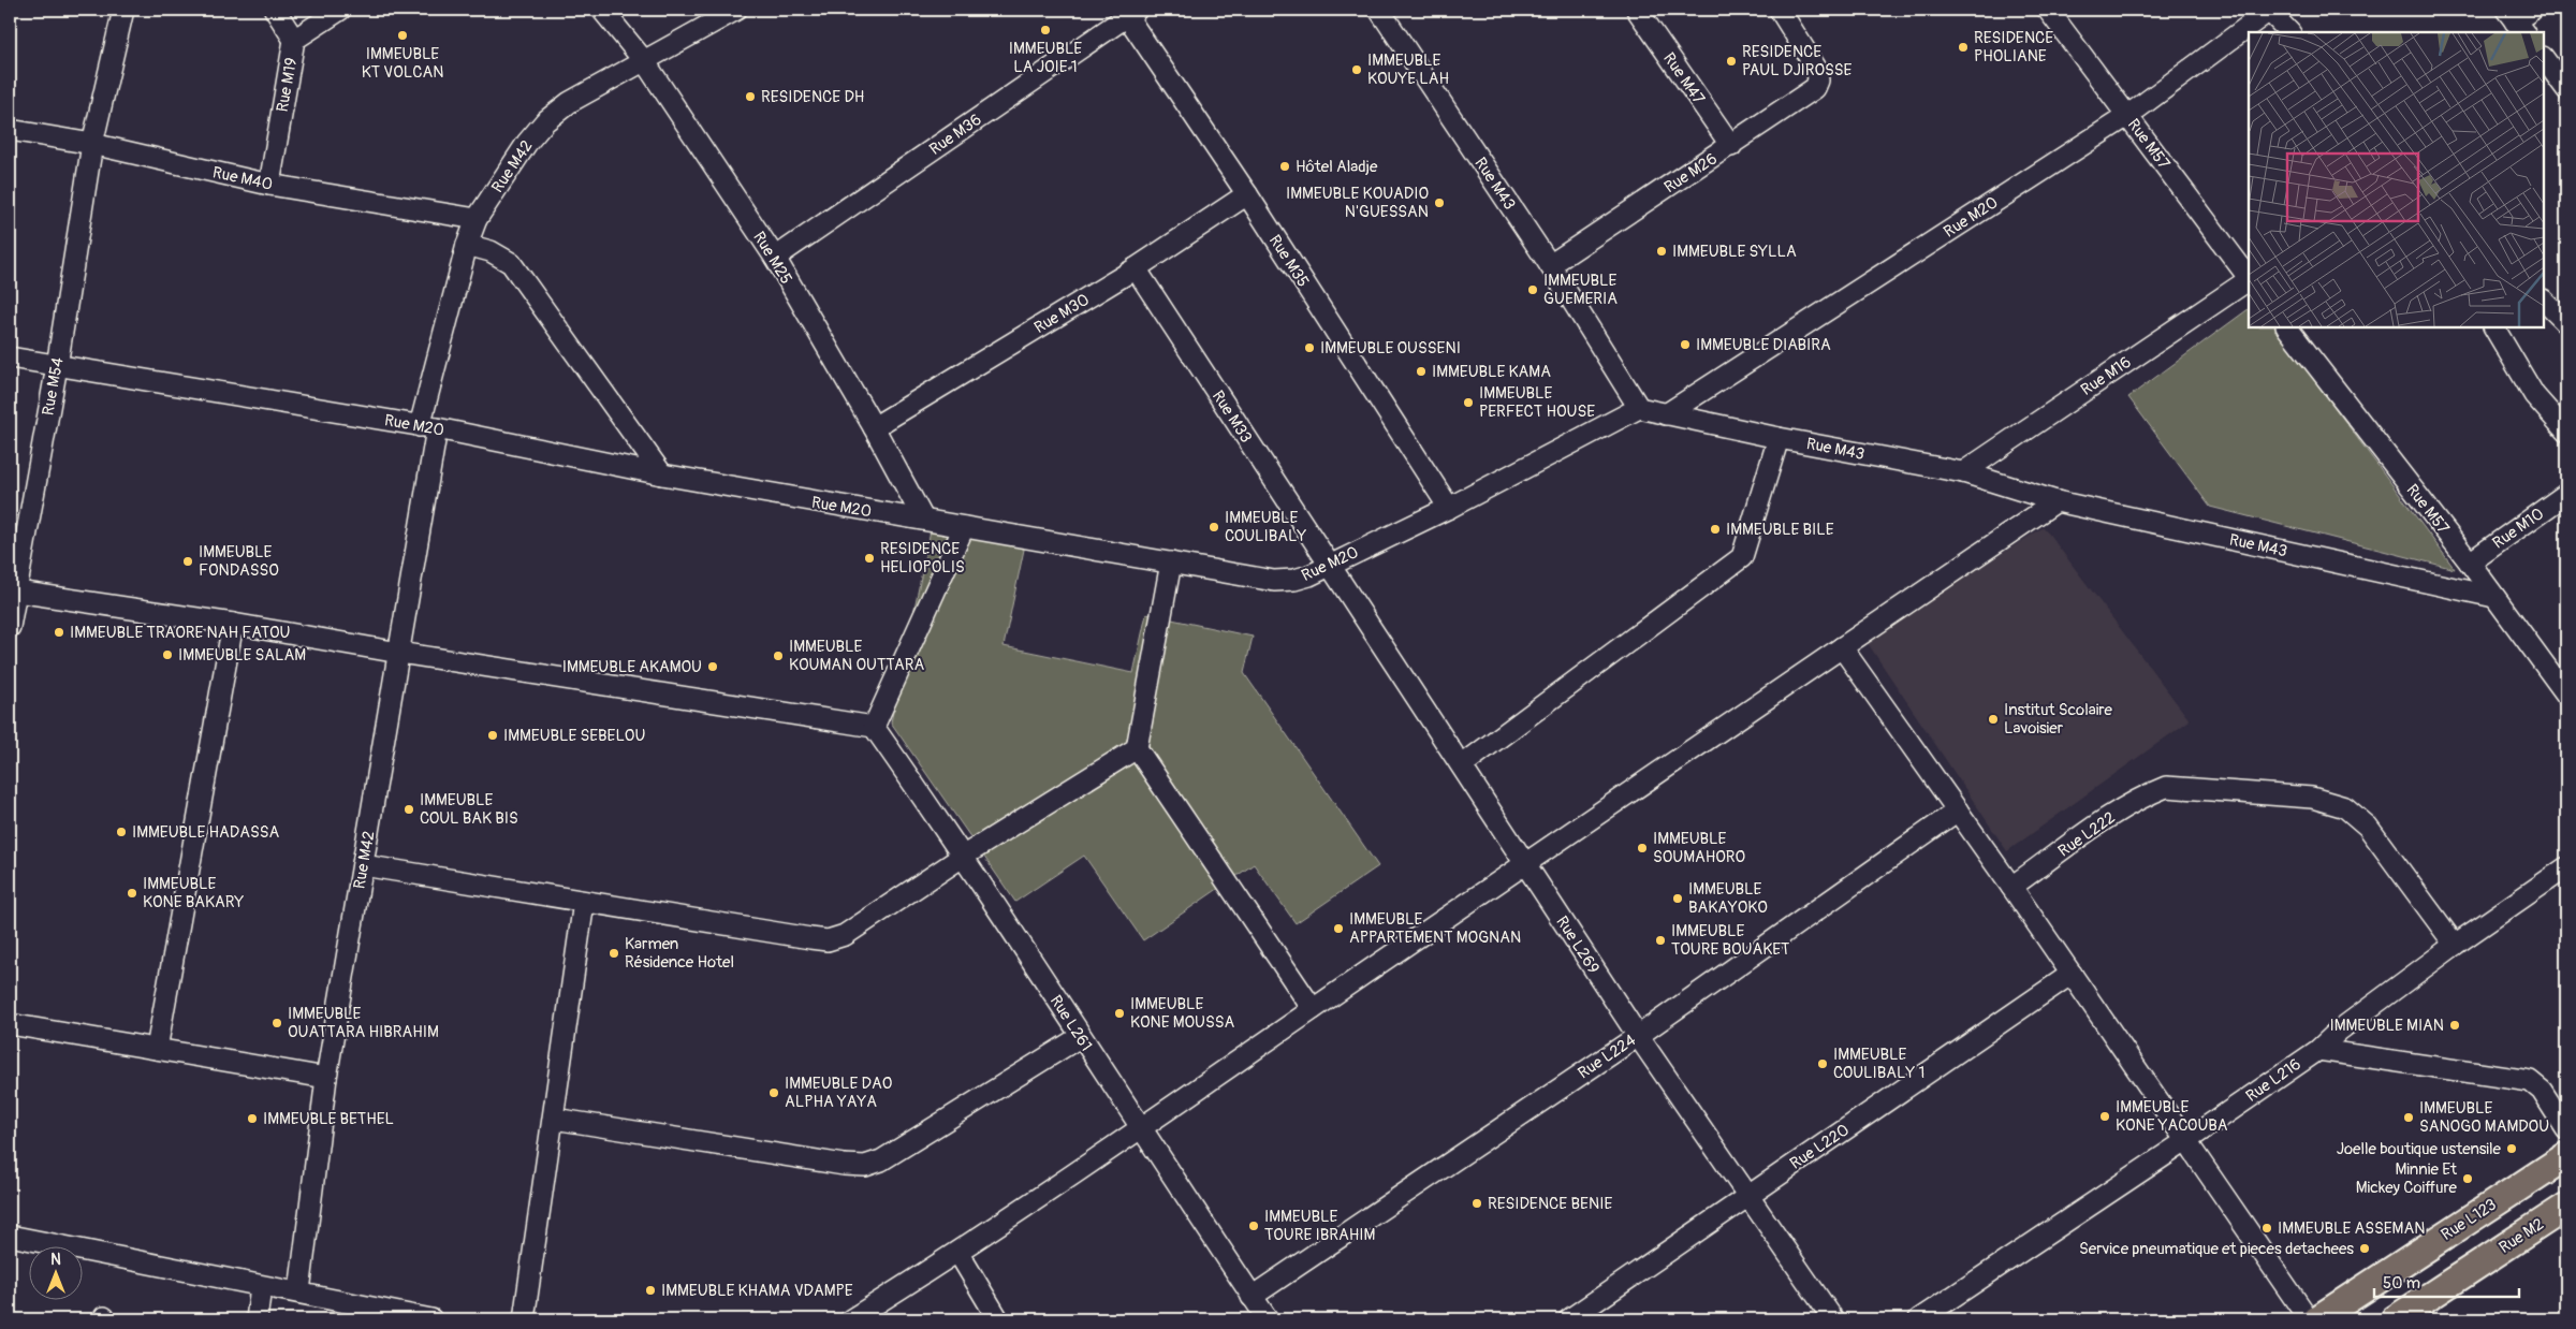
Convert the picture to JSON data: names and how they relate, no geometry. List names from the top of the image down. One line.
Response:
{"streets":{"main road":["Rue L123","Rue M2"],"street":["Rue M47","Rue M19","Rue M36","Rue M57","Rue M42","Rue M26","Rue M40","Rue M43","Rue M20","Rue M25","Rue M35","Rue M30","Rue M16","Rue M54","Rue M33","Rue M10","Rue L222","Rue L269","Rue L261","Rue L224","Rue L216","Rue L220"]},"crossings":[["Rue M47","Rue M26"],["Rue M19","Rue M40"],["Rue M36","Rue M25"],["Rue M36","Rue M35"],["Rue M57","Rue M43"],["Rue M57","Rue M20"],["Rue M57","Rue M10"],["Rue M42","Rue M40"],["Rue M42","Rue M20"],["Rue M42","Rue M25"],["Rue M26","Rue M43"],["Rue M40","Rue M54"],["Rue M43","Rue M20"],["Rue M43","Rue M16"],["Rue M20","Rue M25"],["Rue M20","Rue M35"],["Rue M20","Rue M54"],["Rue M20","Rue M33"],["Rue M20","Rue L269"],["Rue M25","Rue M30"],["Rue M35","Rue M30"],["Rue M30","Rue M33"],["Rue M33","Rue L269"],["Rue L222","Rue L216"],["Rue L269","Rue L224"],["Rue L269","Rue L220"],["Rue L261","Rue L224"]],"places":["IMMEUBLE LA JOIE 1","IMMEUBLE KT VOLCAN","RESIDENCE PHOLIANE","RESIDENCE PAUL DJIROSSE","IMMEUBLE KOUYE LAH","RESIDENCE DH","Hôtel Aladje","IMMEUBLE KOUADIO N'GUESSAN","IMMEUBLE SYLLA","IMMEUBLE GUEMERIA","IMMEUBLE DIABIRA","IMMEUBLE OUSSENI","IMMEUBLE KAMA","IMMEUBLE PERFECT HOUSE","IMMEUBLE COULIBALY","IMMEUBLE BILE","RESIDENCE HELIOPOLIS","IMMEUBLE FONDASSO","IMMEUBLE TRAORE NAH FATOU","IMMEUBLE SALAM","IMMEUBLE KOUMAN OUTTARA","IMMEUBLE AKAMOU","Institut Scolaire Lavoisier","IMMEUBLE SEBELOU","IMMEUBLE COUL BAK BIS","IMMEUBLE HADASSA","IMMEUBLE SOUMAHORO","IMMEUBLE KONE BAKARY","IMMEUBLE BAKAYOKO","IMMEUBLE APPARTEMENT MOGNAN","IMMEUBLE TOURE BOUAKET","Karmen Résidence Hotel","IMMEUBLE KONE MOUSSA","IMMEUBLE OUATTARA HIBRAHIM","IMMEUBLE MIAN","IMMEUBLE COULIBALY 1","IMMEUBLE DAO ALPHA YAYA","IMMEUBLE KONE YACOUBA","IMMEUBLE SANOGO MAMDOU","IMMEUBLE BETHEL","Joelle boutique ustensile","Minnie Et Mickey Coiffure","RESIDENCE BENIE","IMMEUBLE TOURE IBRAHIM","IMMEUBLE ASSEMAN","Service pneumatique et pieces detachees","IMMEUBLE KHAMA VDAMPE"],"scale_bar":"50 m","north":"top"}
